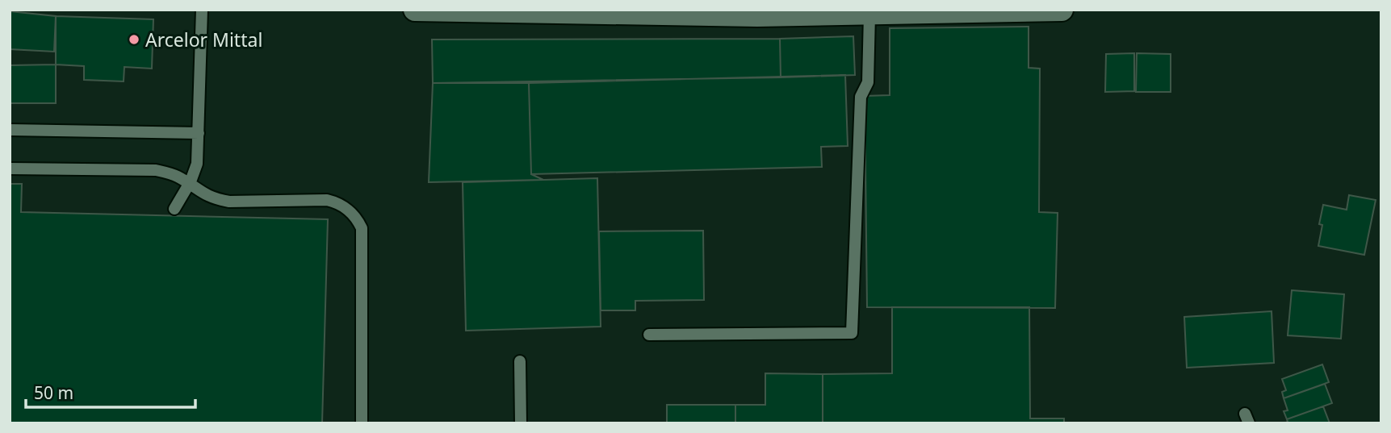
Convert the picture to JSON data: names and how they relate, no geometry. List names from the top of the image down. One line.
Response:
{"places":["Arcelor Mittal"],"scale_bar":"50 m"}
